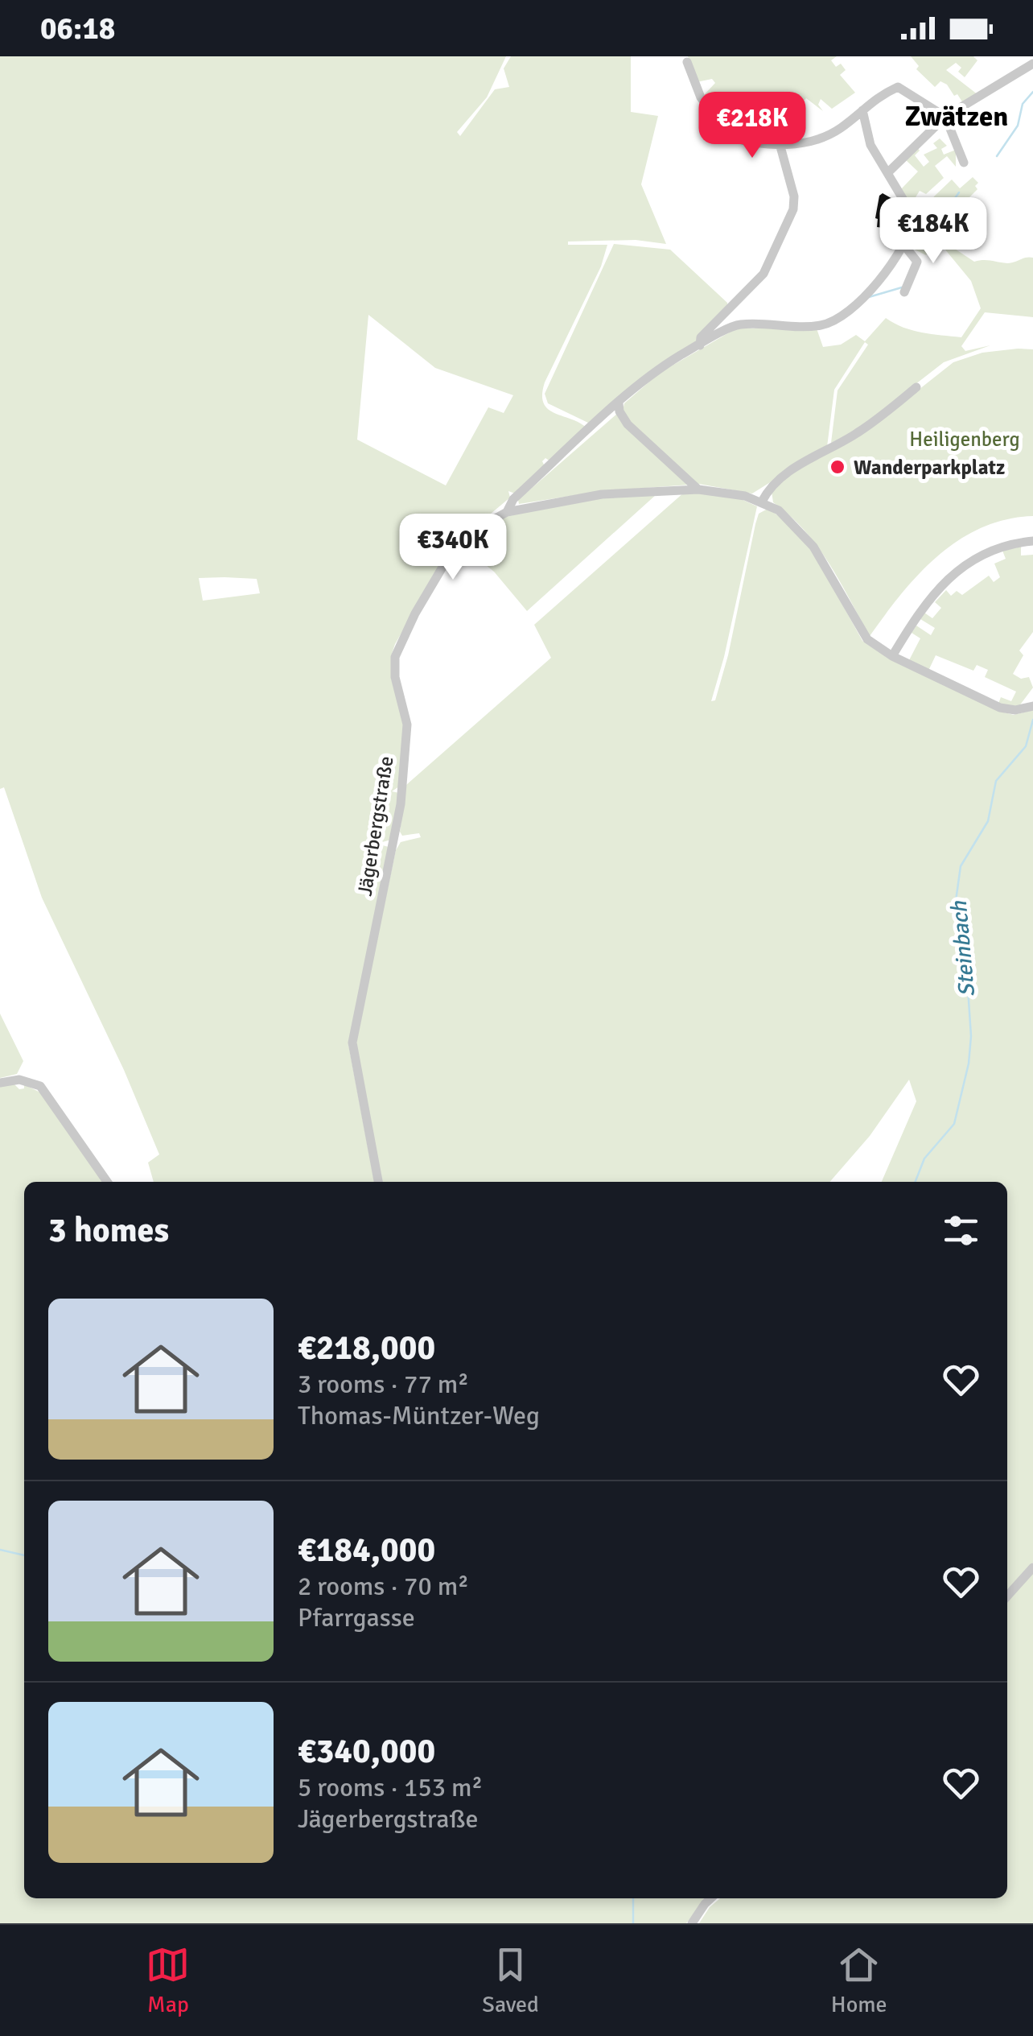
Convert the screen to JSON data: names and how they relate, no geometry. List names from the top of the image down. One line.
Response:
{"streets":{"street":["Jägerbergstraße"]},"districts":["Zwätzen"],"water":["Steinbach"],"parks":["Heiligenberg"],"places":["Wanderparkplatz"],"page":{"status":"06:18","price":["€218K","€184K","€340K"],"heading":"3 homes","list":[{"name":"€218,000","note":"3 rooms · 77 m² · Thomas-Müntzer-Weg"},{"name":"€184,000","note":"2 rooms · 70 m² · Pfarrgasse"},{"name":"€340,000","note":"5 rooms · 153 m² · Jägerbergstraße"}],"tabs":["Map","Saved","Home"]}}
